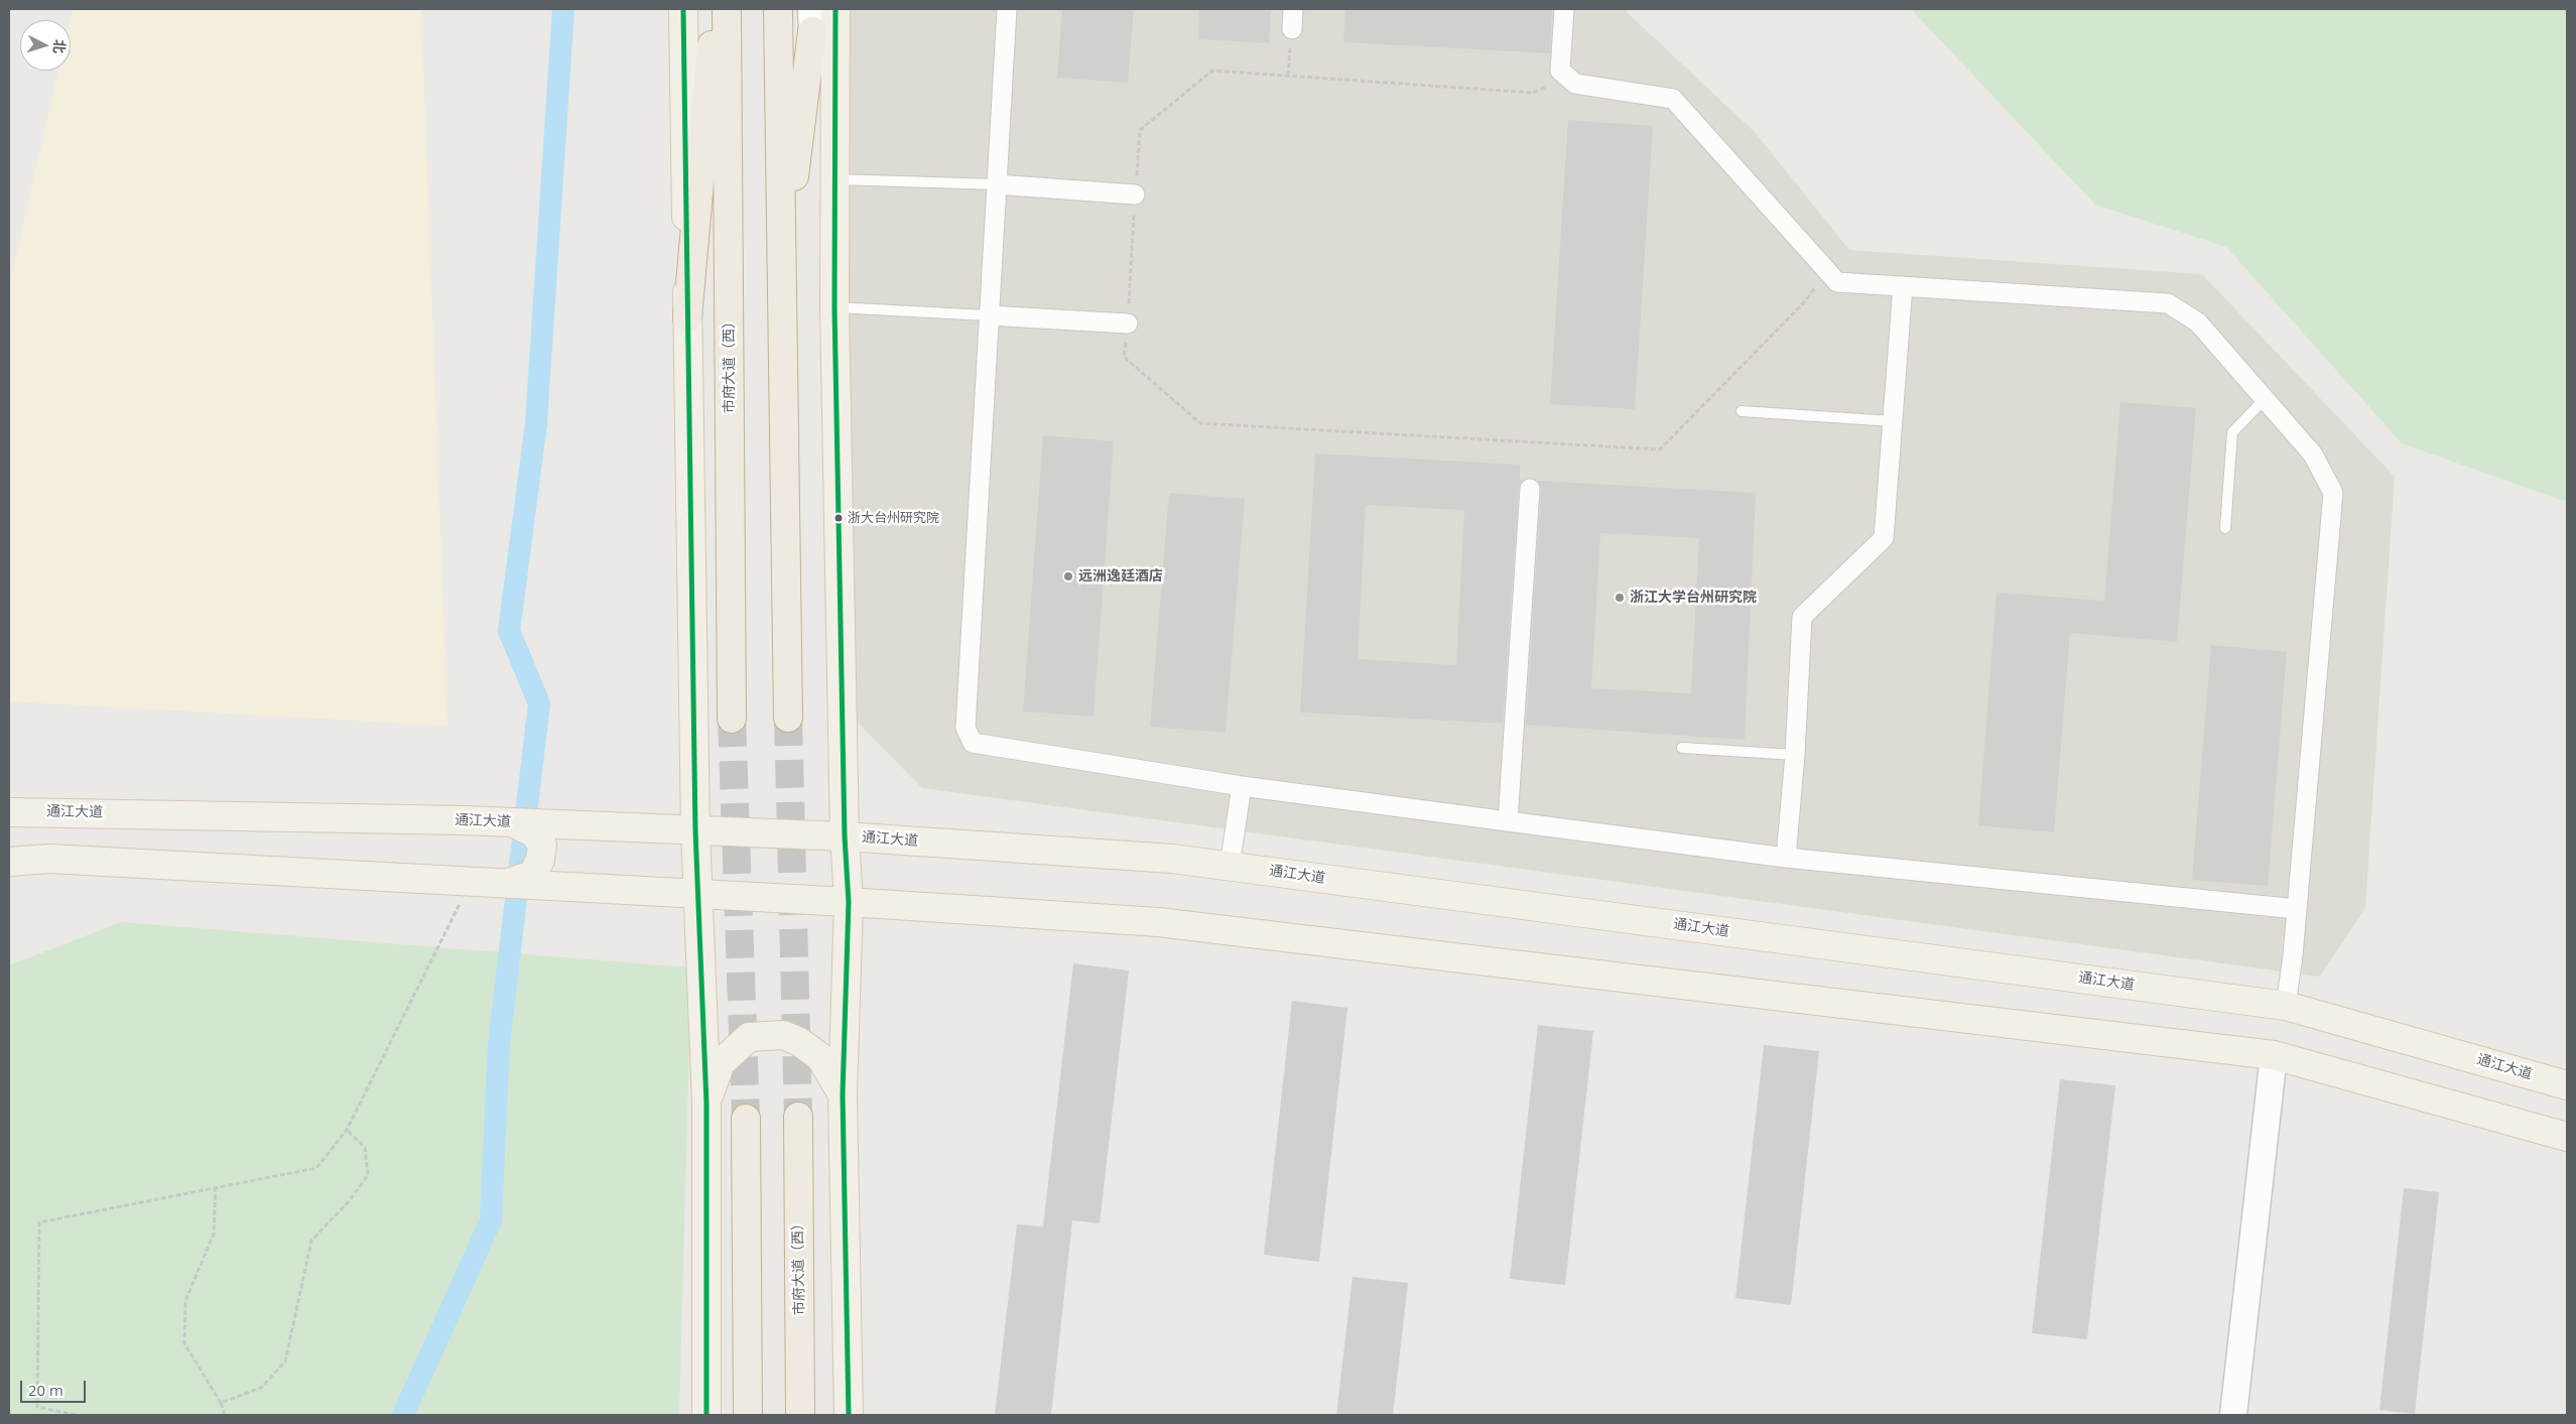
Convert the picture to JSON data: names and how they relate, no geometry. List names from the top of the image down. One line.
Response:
{"streets":{"highway":["市府大道（西）"],"main road":["通江大道"]},"places":["浙大台州研究院","远洲逸廷酒店","浙江大学台州研究院"],"scale_bar":"20 m","north":"right"}
